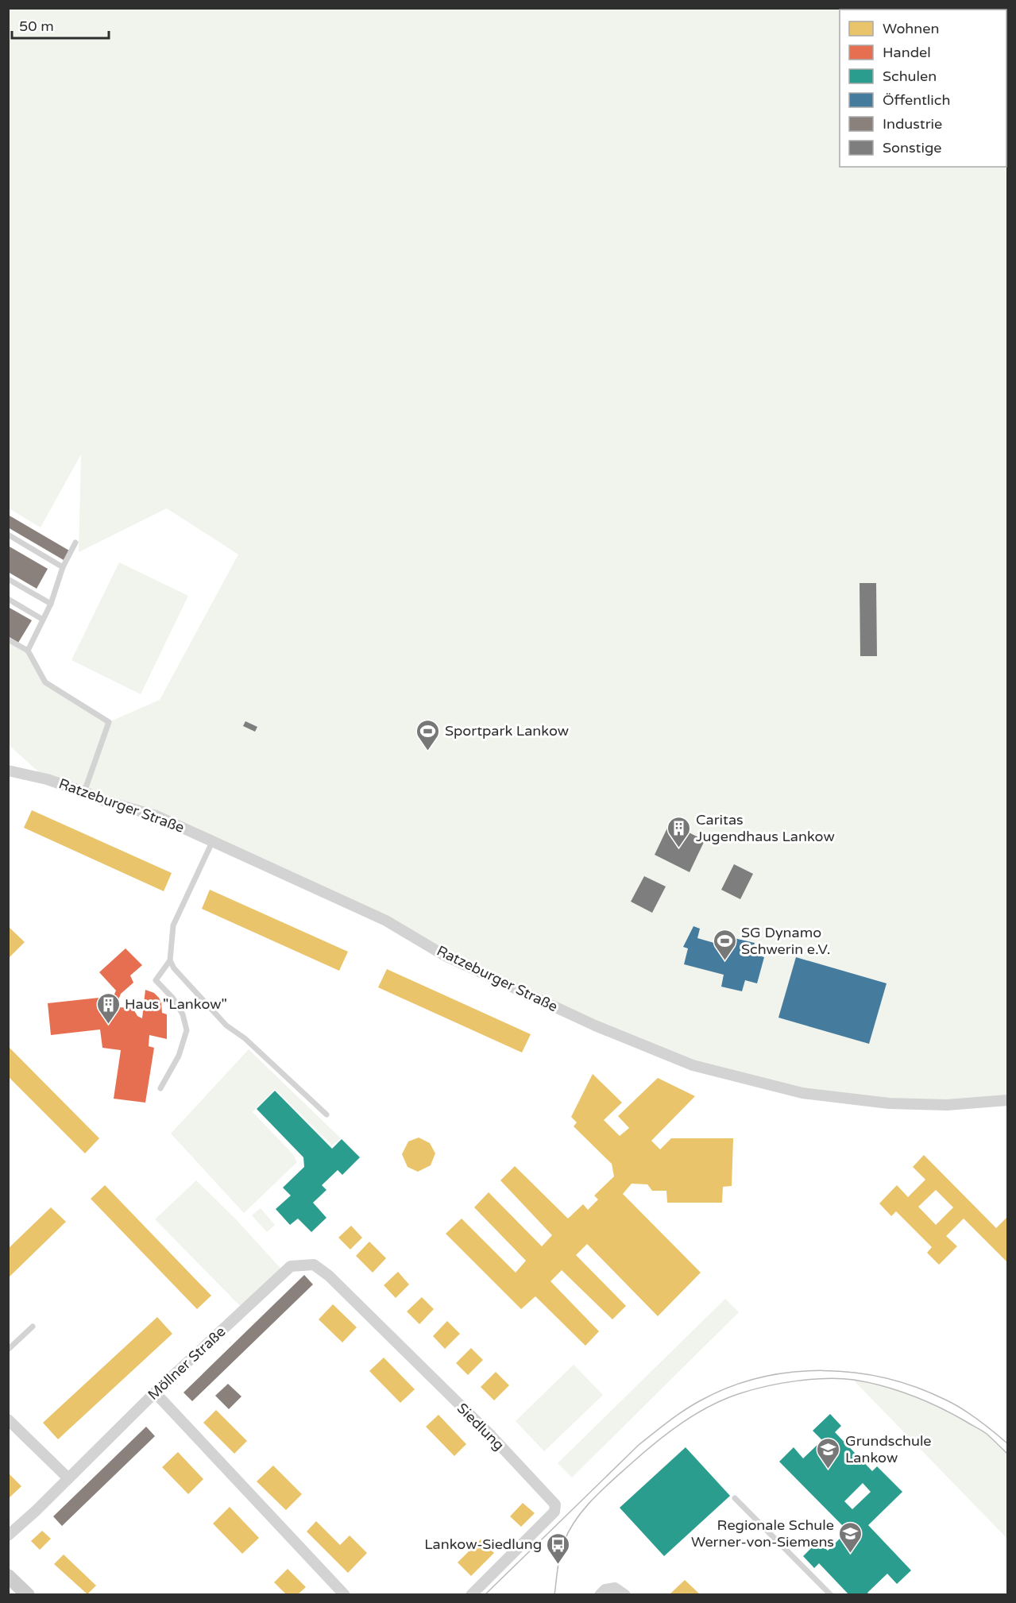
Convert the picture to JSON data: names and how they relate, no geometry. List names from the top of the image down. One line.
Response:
{"streets":{"street":["Ratzeburger Straße","Möllner Straße","Siedlung"]},"crossings":[["Möllner Straße","Siedlung"]],"places":{"sports":["Sportpark Lankow","SG Dynamo Schwerin e.V."],"building":["Caritas Jugendhaus Lankow","Haus \"Lankow\""],"school or university":["Grundschule Lankow","Regionale Schule Werner-von-Siemens"],"bus stop":["Lankow-Siedlung"]},"legend":["Wohnen","Handel","Schulen","Öffentlich","Industrie","Sonstige"],"scale_bar":"50 m"}
